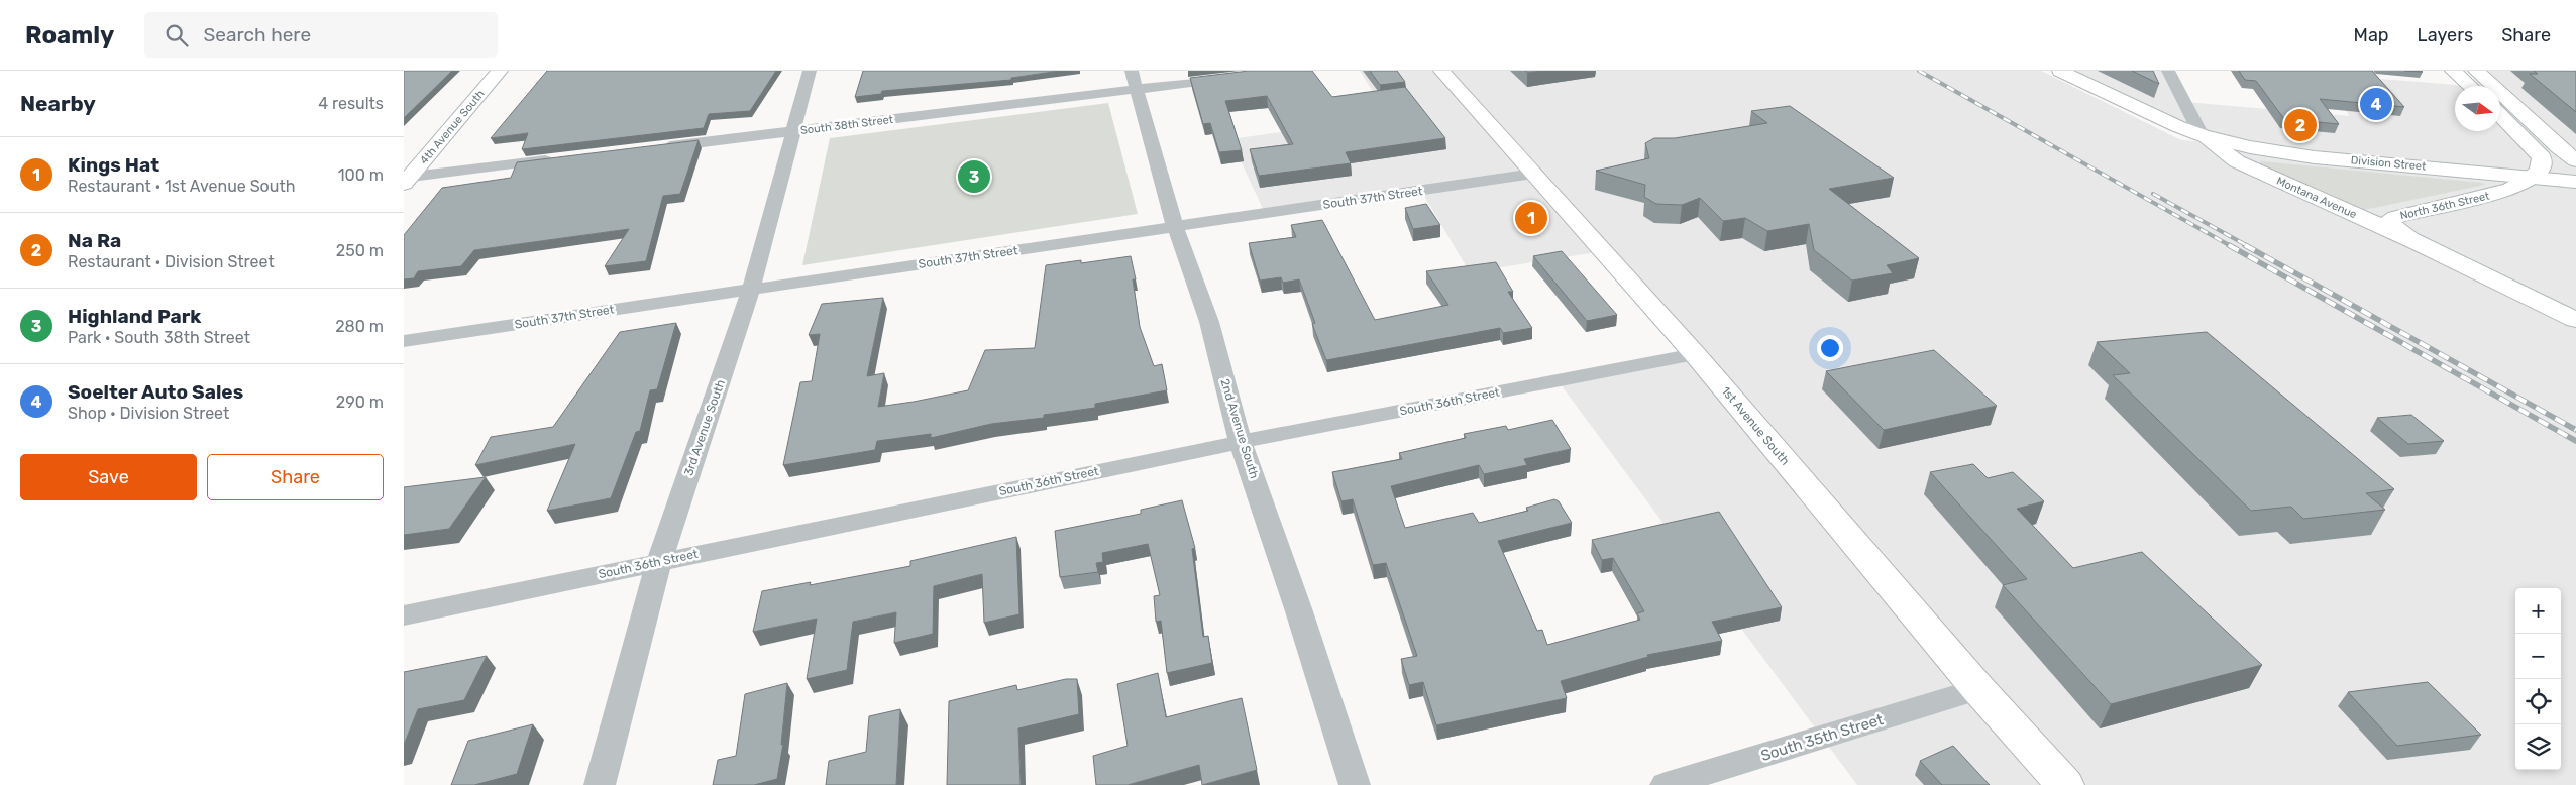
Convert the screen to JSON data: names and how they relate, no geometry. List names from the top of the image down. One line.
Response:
{"streets":{"main road":["4th Avenue South","Division Street","Montana Avenue","North 36th Street","1st Avenue South"],"street":["South 38th Street","South 37th Street","South 36th Street","3rd Avenue South","2nd Avenue South","South 35th Street"]},"crossings":[["South 38th Street","3rd Avenue South"],["South 38th Street","2nd Avenue South"],["Division Street","Montana Avenue"],["Division Street","North 36th Street"],["South 37th Street","1st Avenue South"],["South 37th Street","3rd Avenue South"],["South 37th Street","2nd Avenue South"],["Montana Avenue","North 36th Street"],["South 36th Street","1st Avenue South"],["South 36th Street","3rd Avenue South"],["South 36th Street","2nd Avenue South"],["1st Avenue South","South 35th Street"]],"north":"right","page":{"header":"Roamly","search":"Search here","nav":["Map","Layers","Share"],"heading":["Nearby","4 results"],"pins":["4","2","3","1"],"list":[{"mark":"1","name":"Kings Hat","note":"Restaurant · 1st Avenue South","value":"100 m"},{"mark":"2","name":"Na Ra","note":"Restaurant · Division Street","value":"250 m"},{"mark":"3","name":"Highland Park","note":"Park · South 38th Street","value":"280 m"},{"mark":"4","name":"Soelter Auto Sales","note":"Shop · Division Street","value":"290 m"}],"buttons":["Save","Share"],"map_buttons":["+","−"]}}
